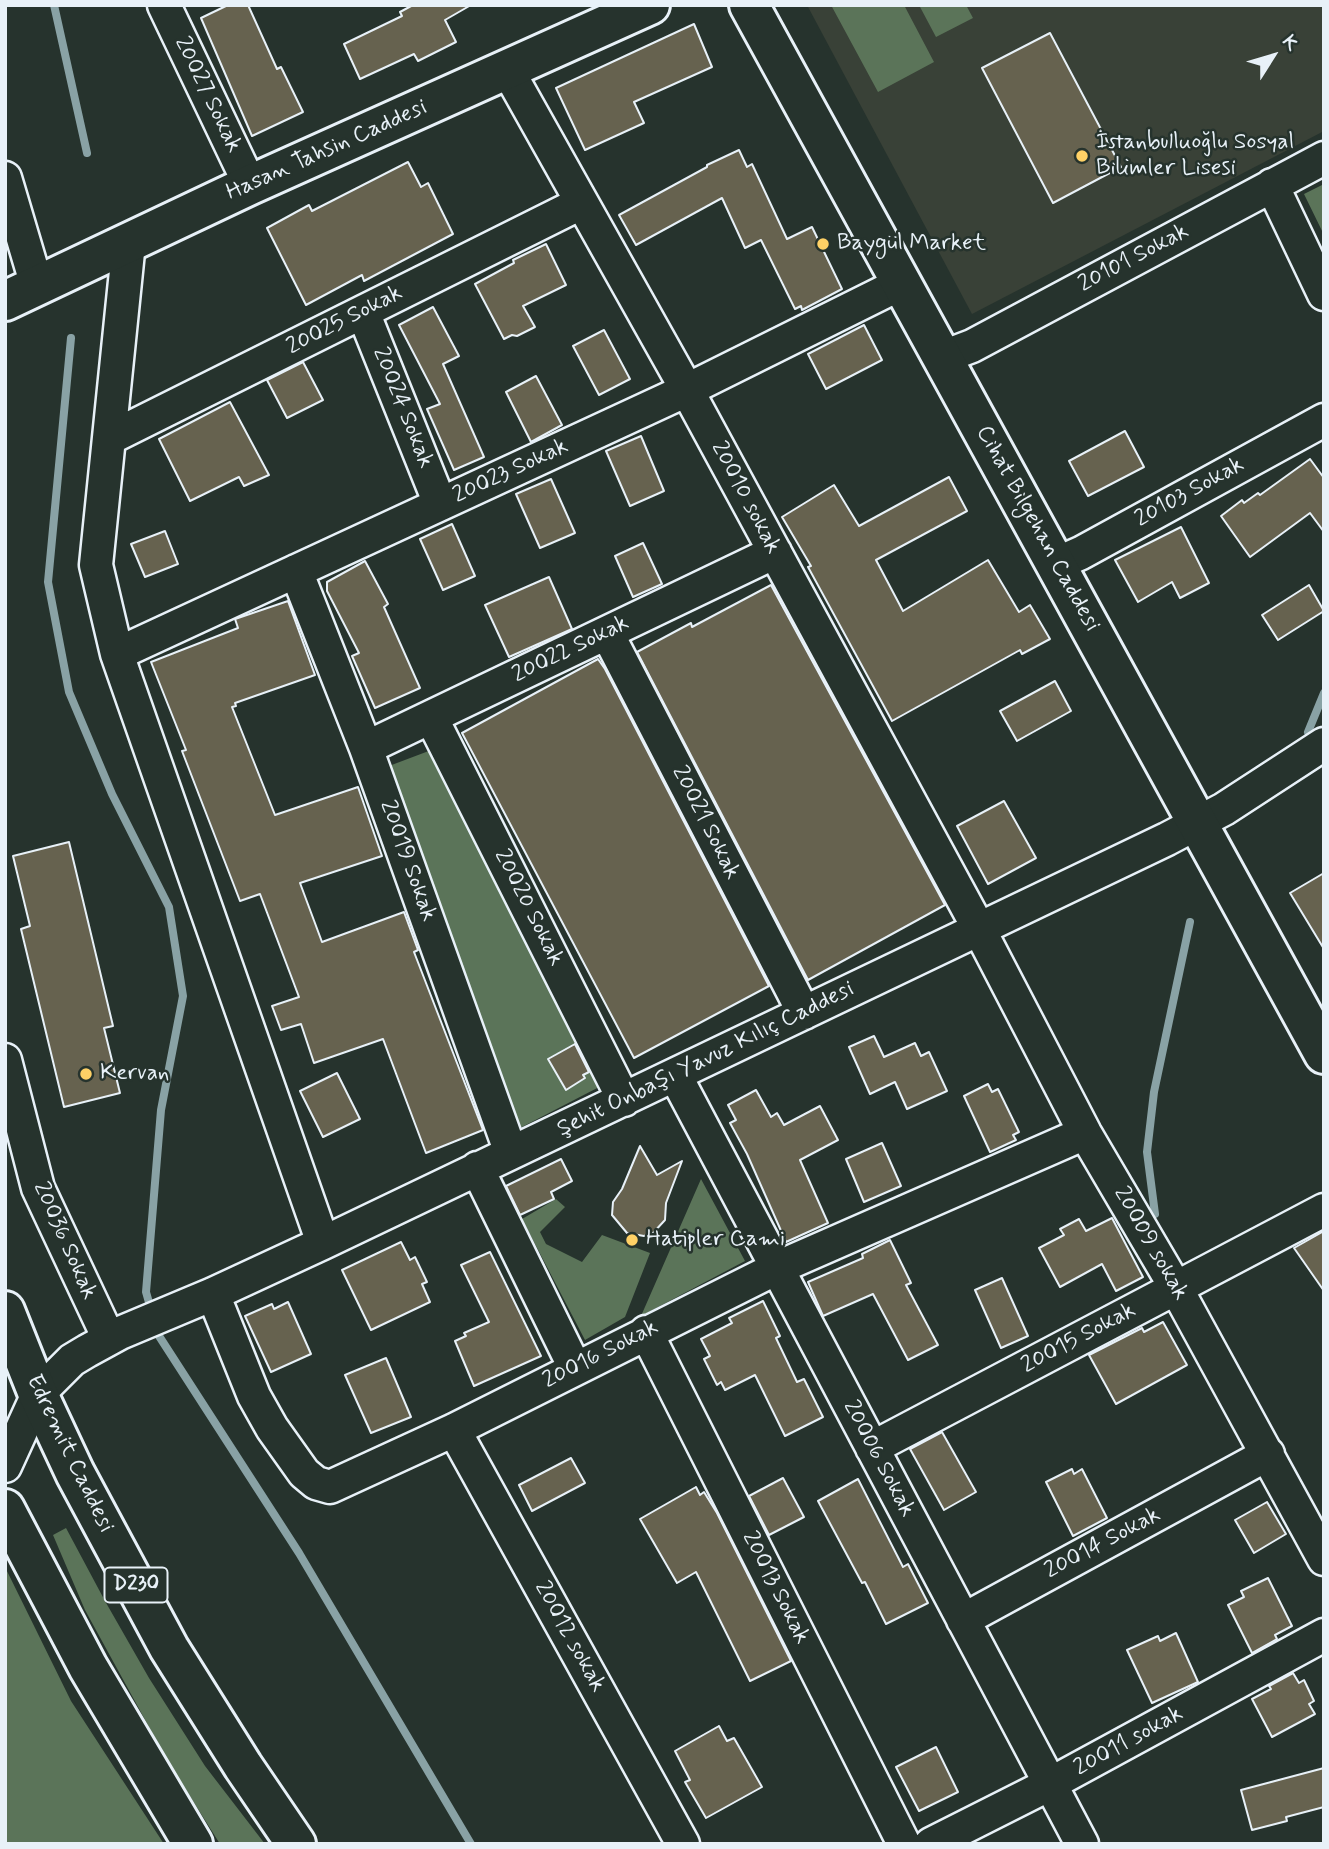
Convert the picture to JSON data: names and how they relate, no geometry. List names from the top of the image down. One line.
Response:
{"streets":{"main road":["Hasan Tahsin Caddesi","Cihat Bilgehan Caddesi","Edremit Caddesi","D230"],"street":["20027 Sokak","20101 Sokak","20025 Sokak","20024 Sokak","20023 Sokak","20103 Sokak","20010 sokak","20022 Sokak","20021 Sokak","20019 Sokak","20020 Sokak","Şehit Onbaşı Yavuz Kılıç Caddesi","20036 Sokak","20009 sokak","20015 Sokak","20016 Sokak","20006 Sokak","20014 Sokak","20013 Sokak","20012 sokak","20011 sokak"]},"crossings":[["20027 Sokak","Hasan Tahsin Caddesi"],["Hasan Tahsin Caddesi","20010 sokak"],["20101 Sokak","Cihat Bilgehan Caddesi"],["20025 Sokak","20024 Sokak"],["20025 Sokak","20010 sokak"],["20024 Sokak","20023 Sokak"],["20023 Sokak","20010 sokak"],["20023 Sokak","Cihat Bilgehan Caddesi"],["20023 Sokak","20019 Sokak"],["20103 Sokak","Cihat Bilgehan Caddesi"],["20010 sokak","20022 Sokak"],["20010 sokak","Şehit Onbaşı Yavuz Kılıç Caddesi"],["20010 sokak","20009 sokak"],["Cihat Bilgehan Caddesi","Şehit Onbaşı Yavuz Kılıç Caddesi"],["20022 Sokak","20021 Sokak"],["20022 Sokak","20019 Sokak"],["20022 Sokak","20020 Sokak"],["20021 Sokak","Şehit Onbaşı Yavuz Kılıç Caddesi"],["20019 Sokak","Şehit Onbaşı Yavuz Kılıç Caddesi"],["20020 Sokak","Şehit Onbaşı Yavuz Kılıç Caddesi"],["Şehit Onbaşı Yavuz Kılıç Caddesi","20036 Sokak"],["Şehit Onbaşı Yavuz Kılıç Caddesi","20009 sokak"],["Şehit Onbaşı Yavuz Kılıç Caddesi","20016 Sokak"],["Şehit Onbaşı Yavuz Kılıç Caddesi","Edremit Caddesi"],["Şehit Onbaşı Yavuz Kılıç Caddesi","20006 Sokak"],["20009 sokak","20015 Sokak"],["20009 sokak","20016 Sokak"],["20009 sokak","20014 Sokak"],["20015 Sokak","20006 Sokak"],["20016 Sokak","20006 Sokak"],["20016 Sokak","20013 Sokak"],["20016 Sokak","20012 sokak"],["20006 Sokak","20014 Sokak"],["20006 Sokak","20011 sokak"]],"places":["İstanbulluoğlu Sosyal Bilimler Lisesi","Baygül Market","Kervan","Hatipler Cami"],"north":"top right"}
